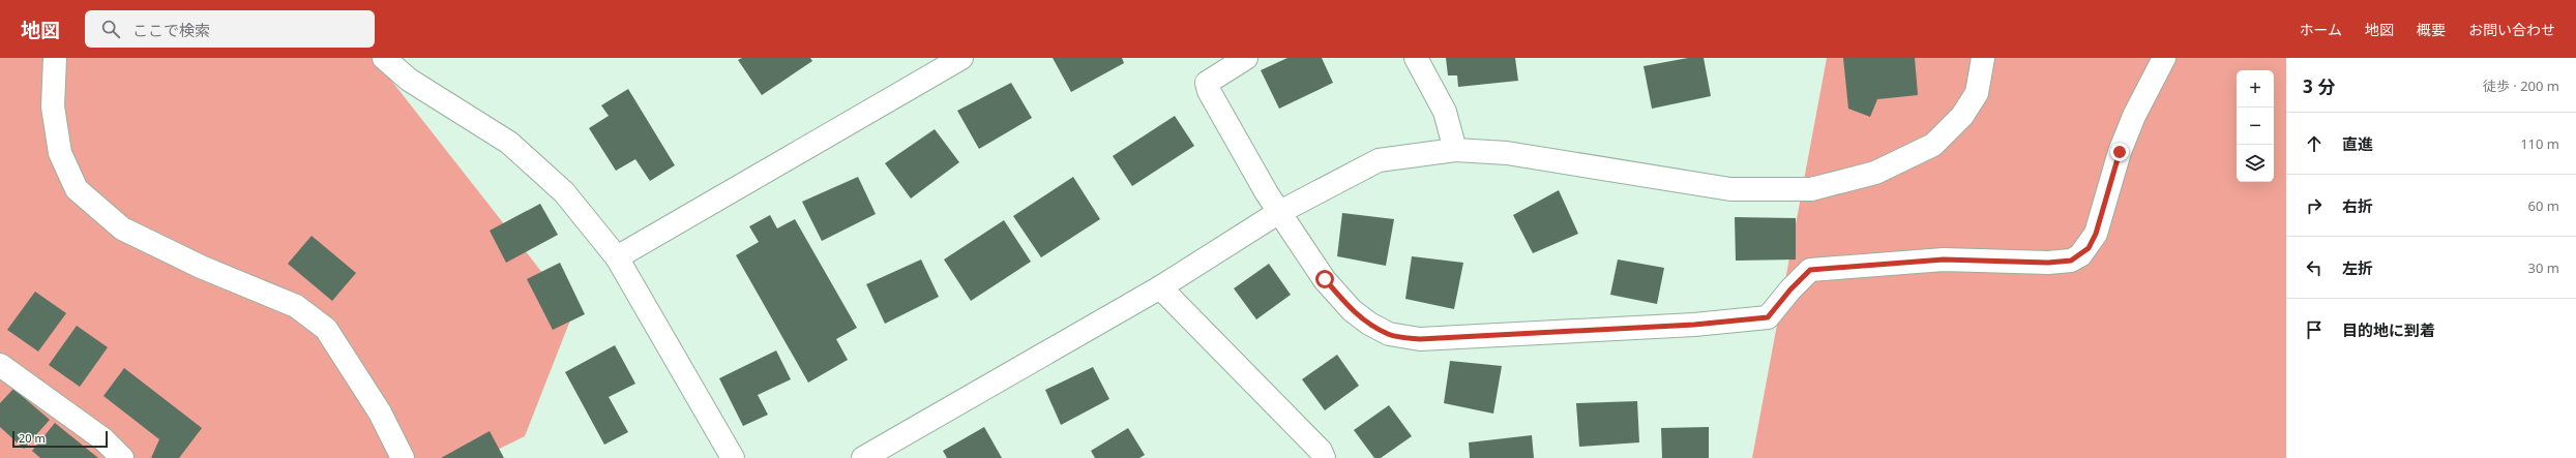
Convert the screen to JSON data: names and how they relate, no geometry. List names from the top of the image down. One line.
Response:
{"scale_bar":"20 m","page":{"header":"地図","search":"ここで検索","nav":["ホーム","地図","概要","お問い合わせ"],"heading":["3 分","徒歩 · 200 m"],"map_buttons":["+","−"],"list":[["直進","110 m"],["右折","60 m"],["左折","30 m"],"目的地に到着"],"scale":"20 m"}}
